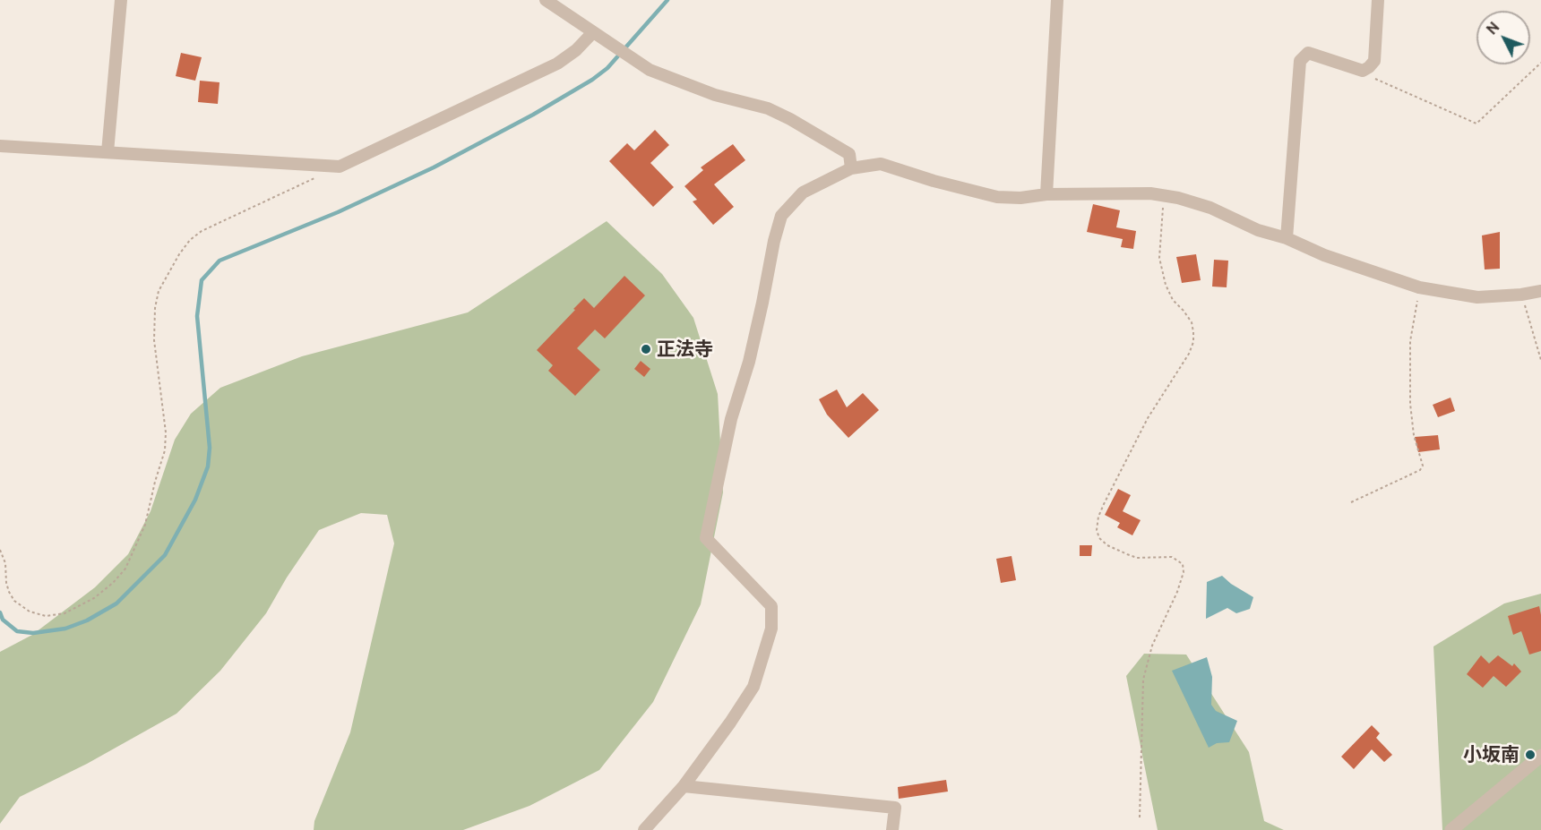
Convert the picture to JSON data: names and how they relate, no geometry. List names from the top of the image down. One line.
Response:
{"places":["正法寺","小坂南"],"north":"top left"}
